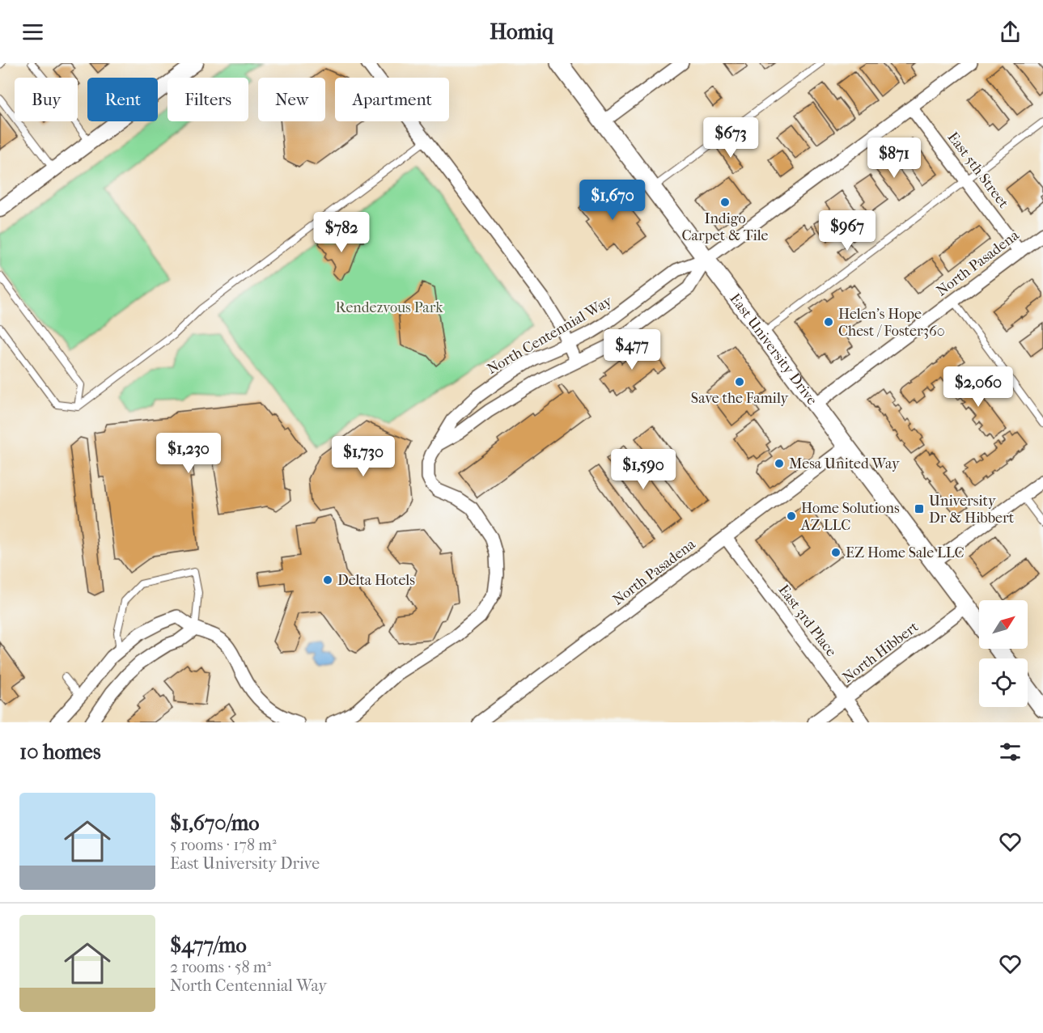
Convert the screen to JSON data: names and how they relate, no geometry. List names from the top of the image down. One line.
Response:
{"streets":{"main road":["East University Drive"],"street":["East 5th Street","North Pasadena","North Centennial Way","East 3rd Place","North Hibbert"]},"crossings":[["East 5th Street","North Pasadena"],["North Pasadena","East University Drive"],["North Pasadena","East 3rd Place"],["North Centennial Way","East University Drive"],["East University Drive","North Hibbert"],["East 3rd Place","North Hibbert"]],"parks":["Rendezvous Park"],"places":{"other":["Indigo Carpet & Tile","Helen's Hope Chest / Foster360","Save the Family","Mesa United Way","Home Solutions AZ LLC","EZ Home Sale LLC","Delta Hotels"],"transit":["University Dr & Hibbert"]},"north":"top right","page":{"header":"Homiq","chip":["Buy","Rent","Filters","New","Apartment"],"price":["$673","$871","$1,670","$967","$782","$477","$2,060","$1,230","$1,730","$1,590"],"heading":"10 homes","list":[{"name":"$1,670/mo","note":"5 rooms · 178 m² · East University Drive"},{"name":"$477/mo","note":"2 rooms · 58 m² · North Centennial Way"}]}}
